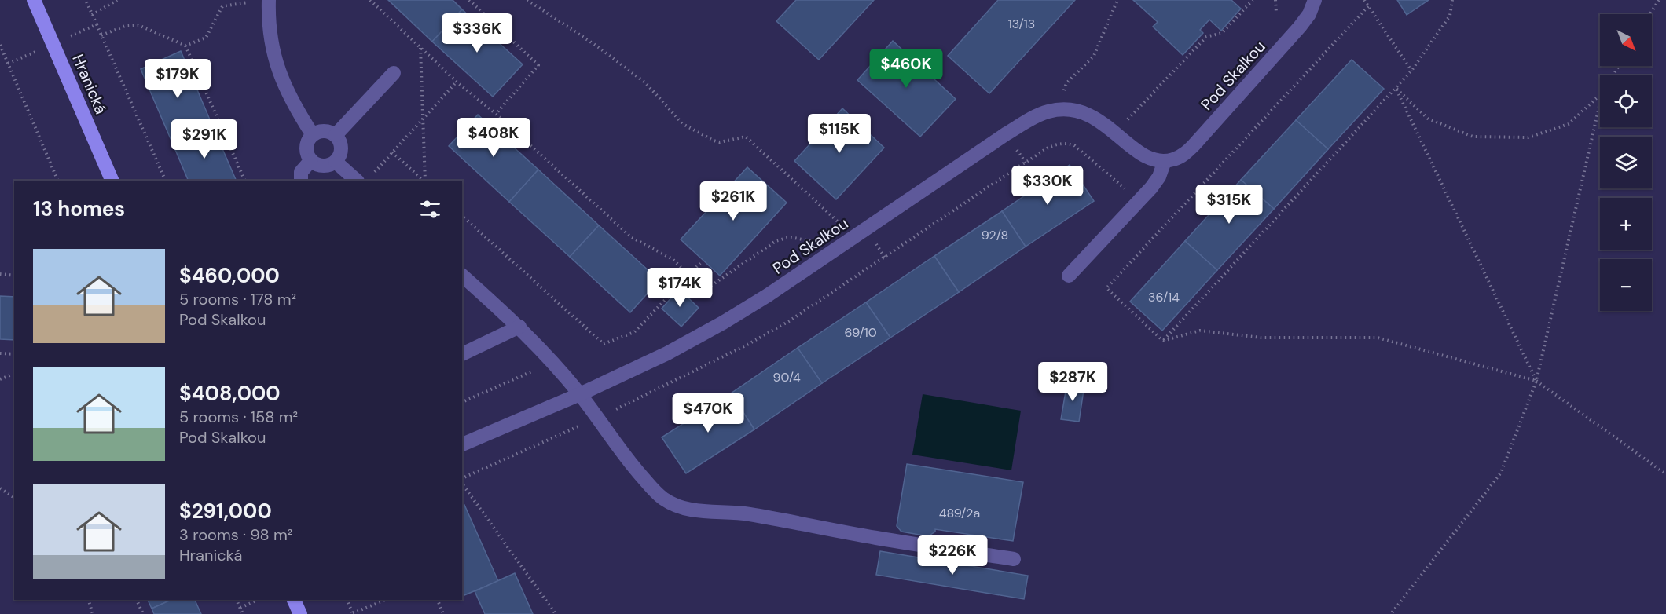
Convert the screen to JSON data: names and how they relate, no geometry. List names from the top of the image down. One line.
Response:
{"streets":{"main road":["Hranická"],"street":["Pod Skalkou"]},"house_numbers":["13/13","92/8","36/14","69/10","90/4","489/2a"],"north":"bottom right","page":{"price":["$336K","$460K","$179K","$115K","$408K","$291K","$330K","$261K","$315K","$174K","$287K","$470K","$226K"],"map_buttons":["+","−"],"heading":"13 homes","list":[{"name":"$460,000","note":"5 rooms · 178 m² · Pod Skalkou"},{"name":"$408,000","note":"5 rooms · 158 m² · Pod Skalkou"},{"name":"$291,000","note":"3 rooms · 98 m² · Hranická"}]}}
